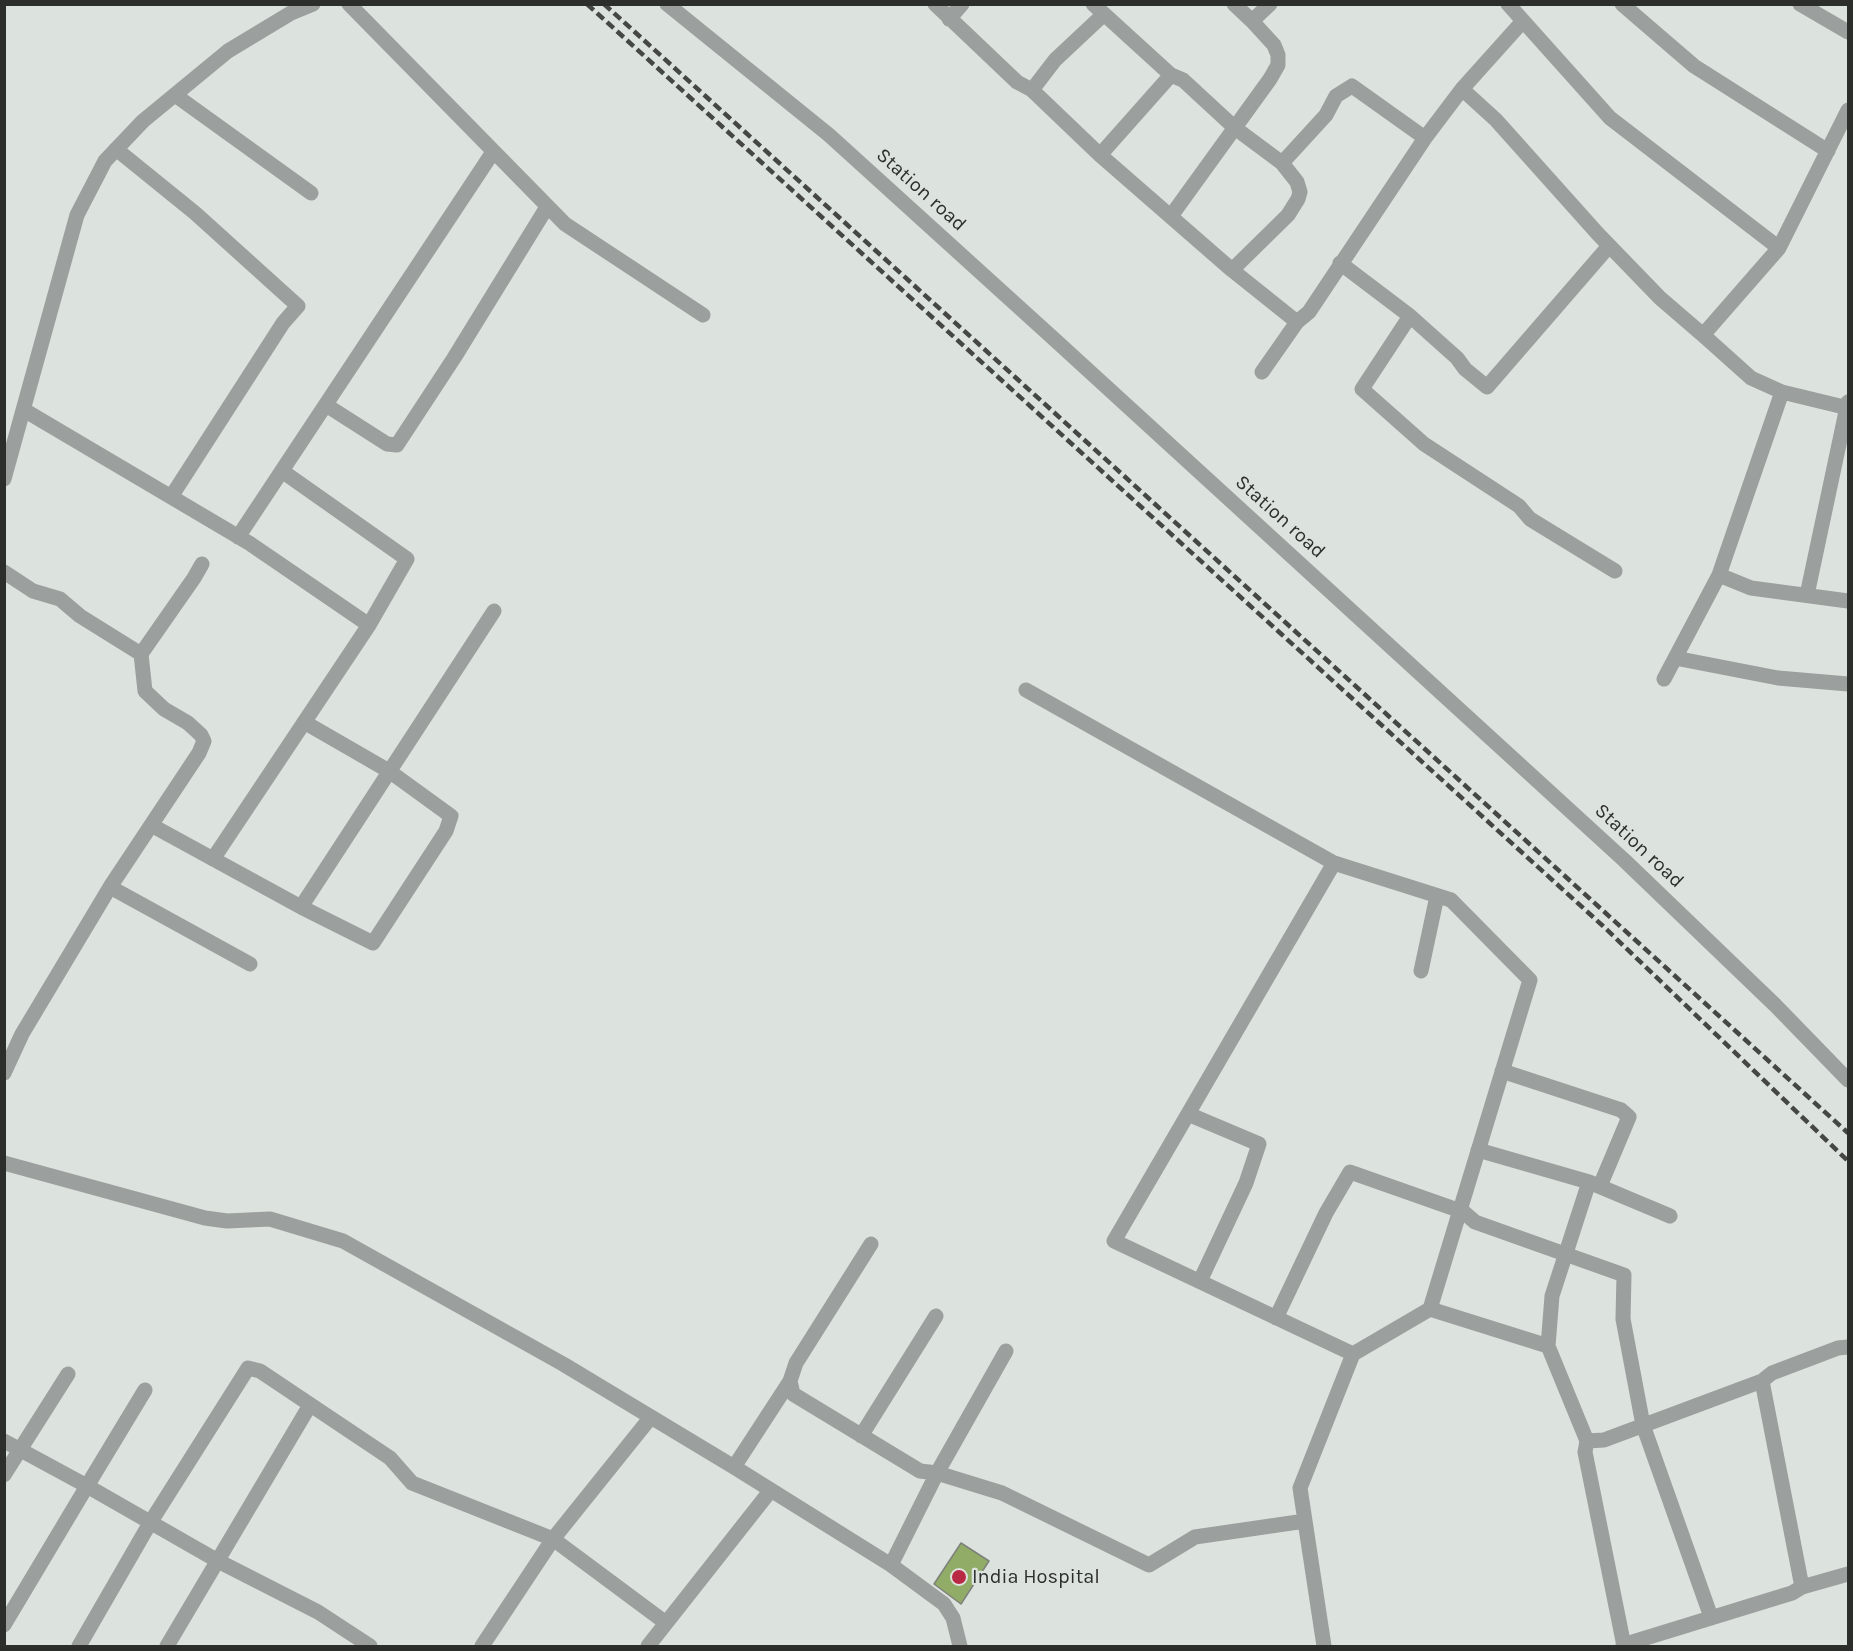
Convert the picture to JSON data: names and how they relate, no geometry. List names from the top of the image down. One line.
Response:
{"streets":{"street":["Station road"]},"places":["India Hospital"]}
